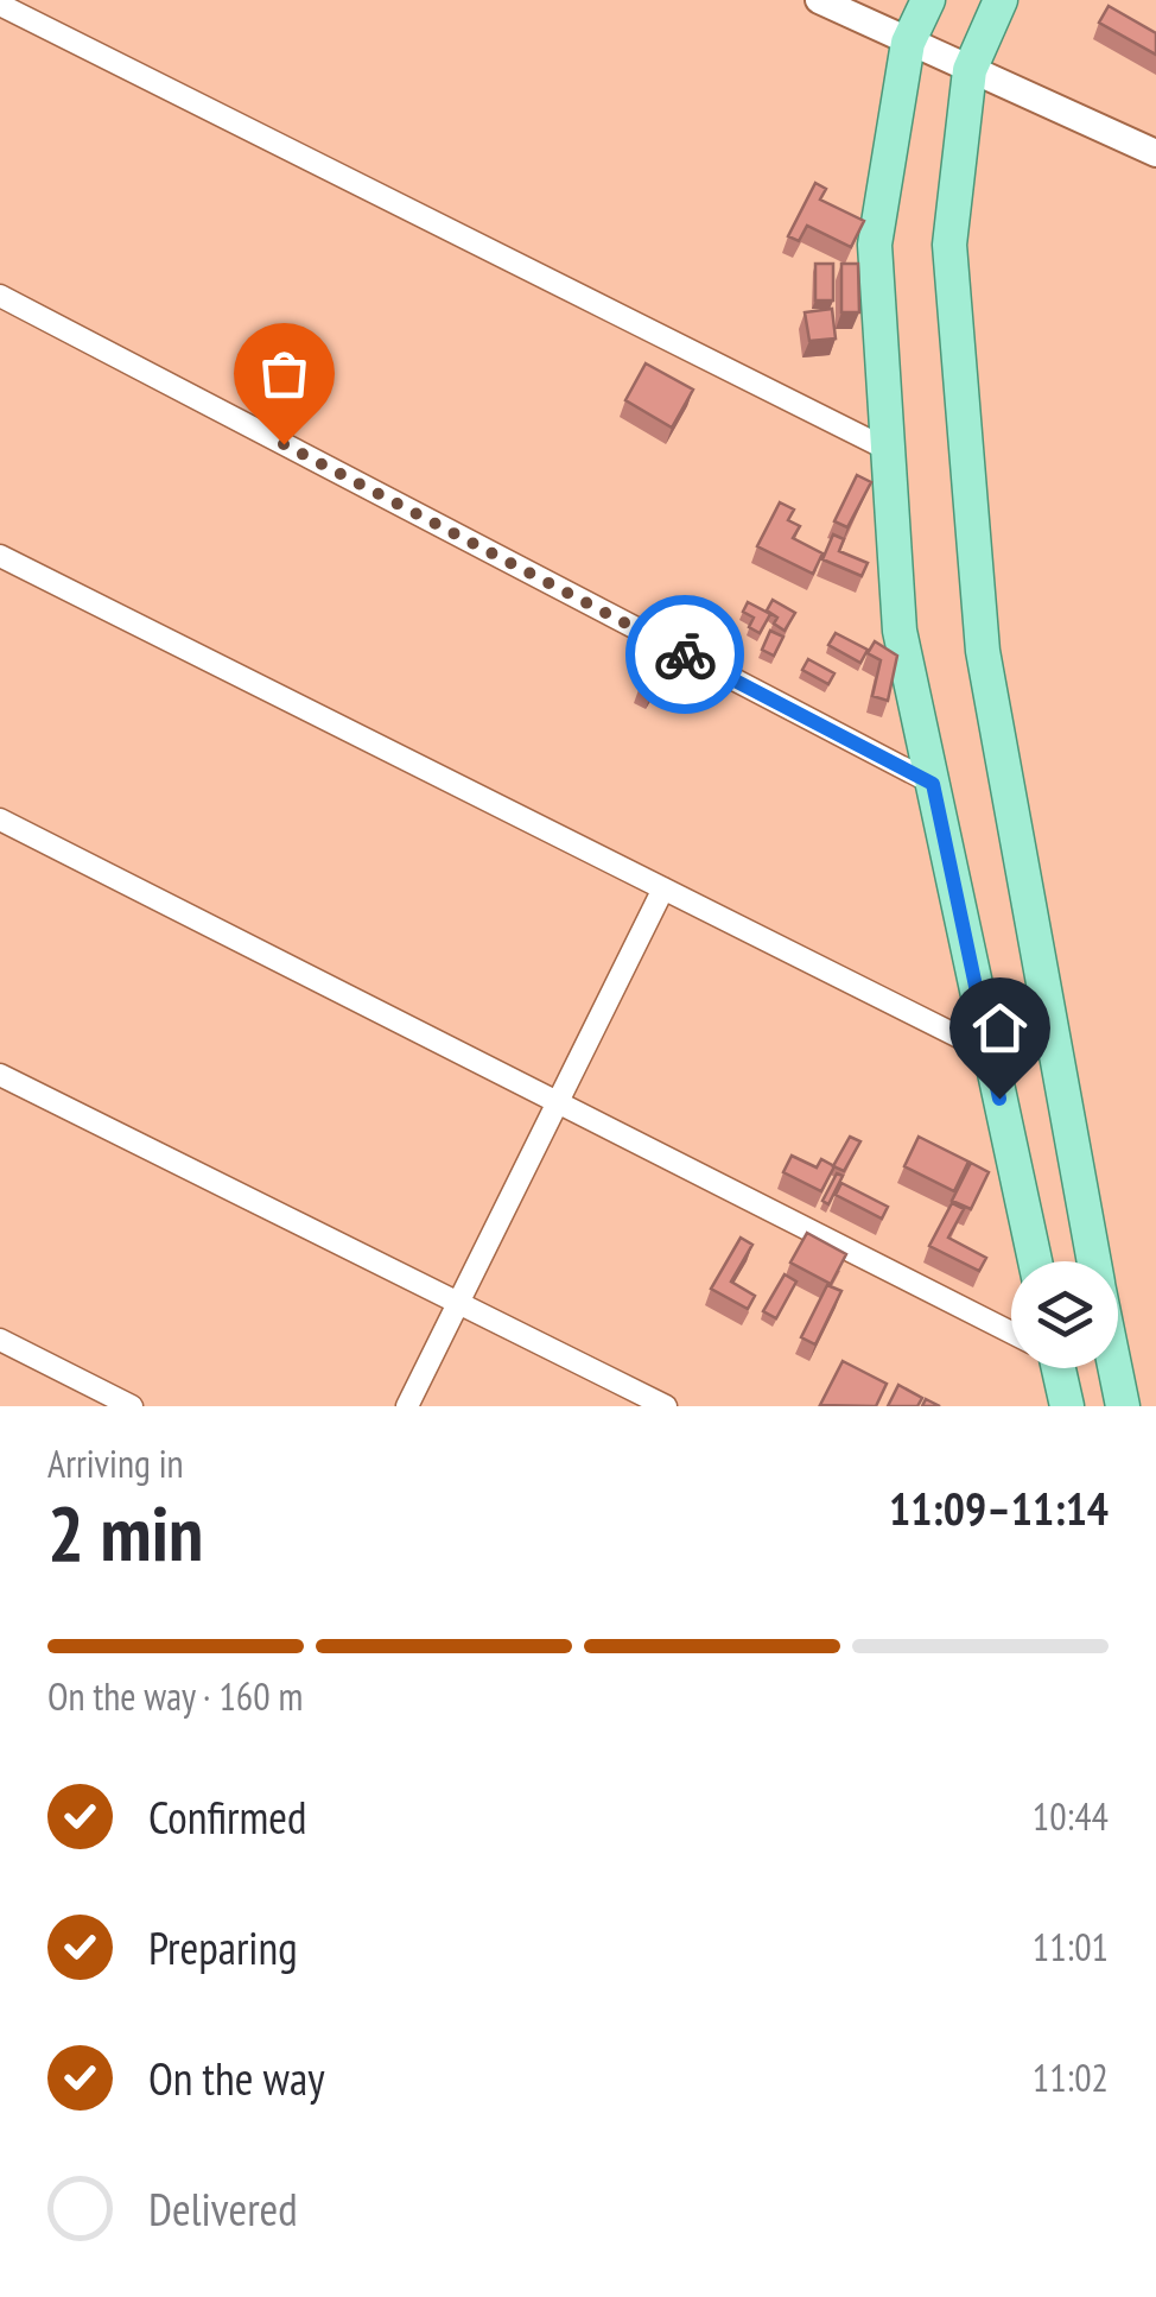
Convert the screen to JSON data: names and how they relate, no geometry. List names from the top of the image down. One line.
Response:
{"page":{"heading":["2 min","Arriving in","11:09–11:14"],"bar":"On the way · 160 m","list":[["Confirmed","10:44"],["Preparing","11:01"],["On the way","11:02"],"Delivered"]}}
